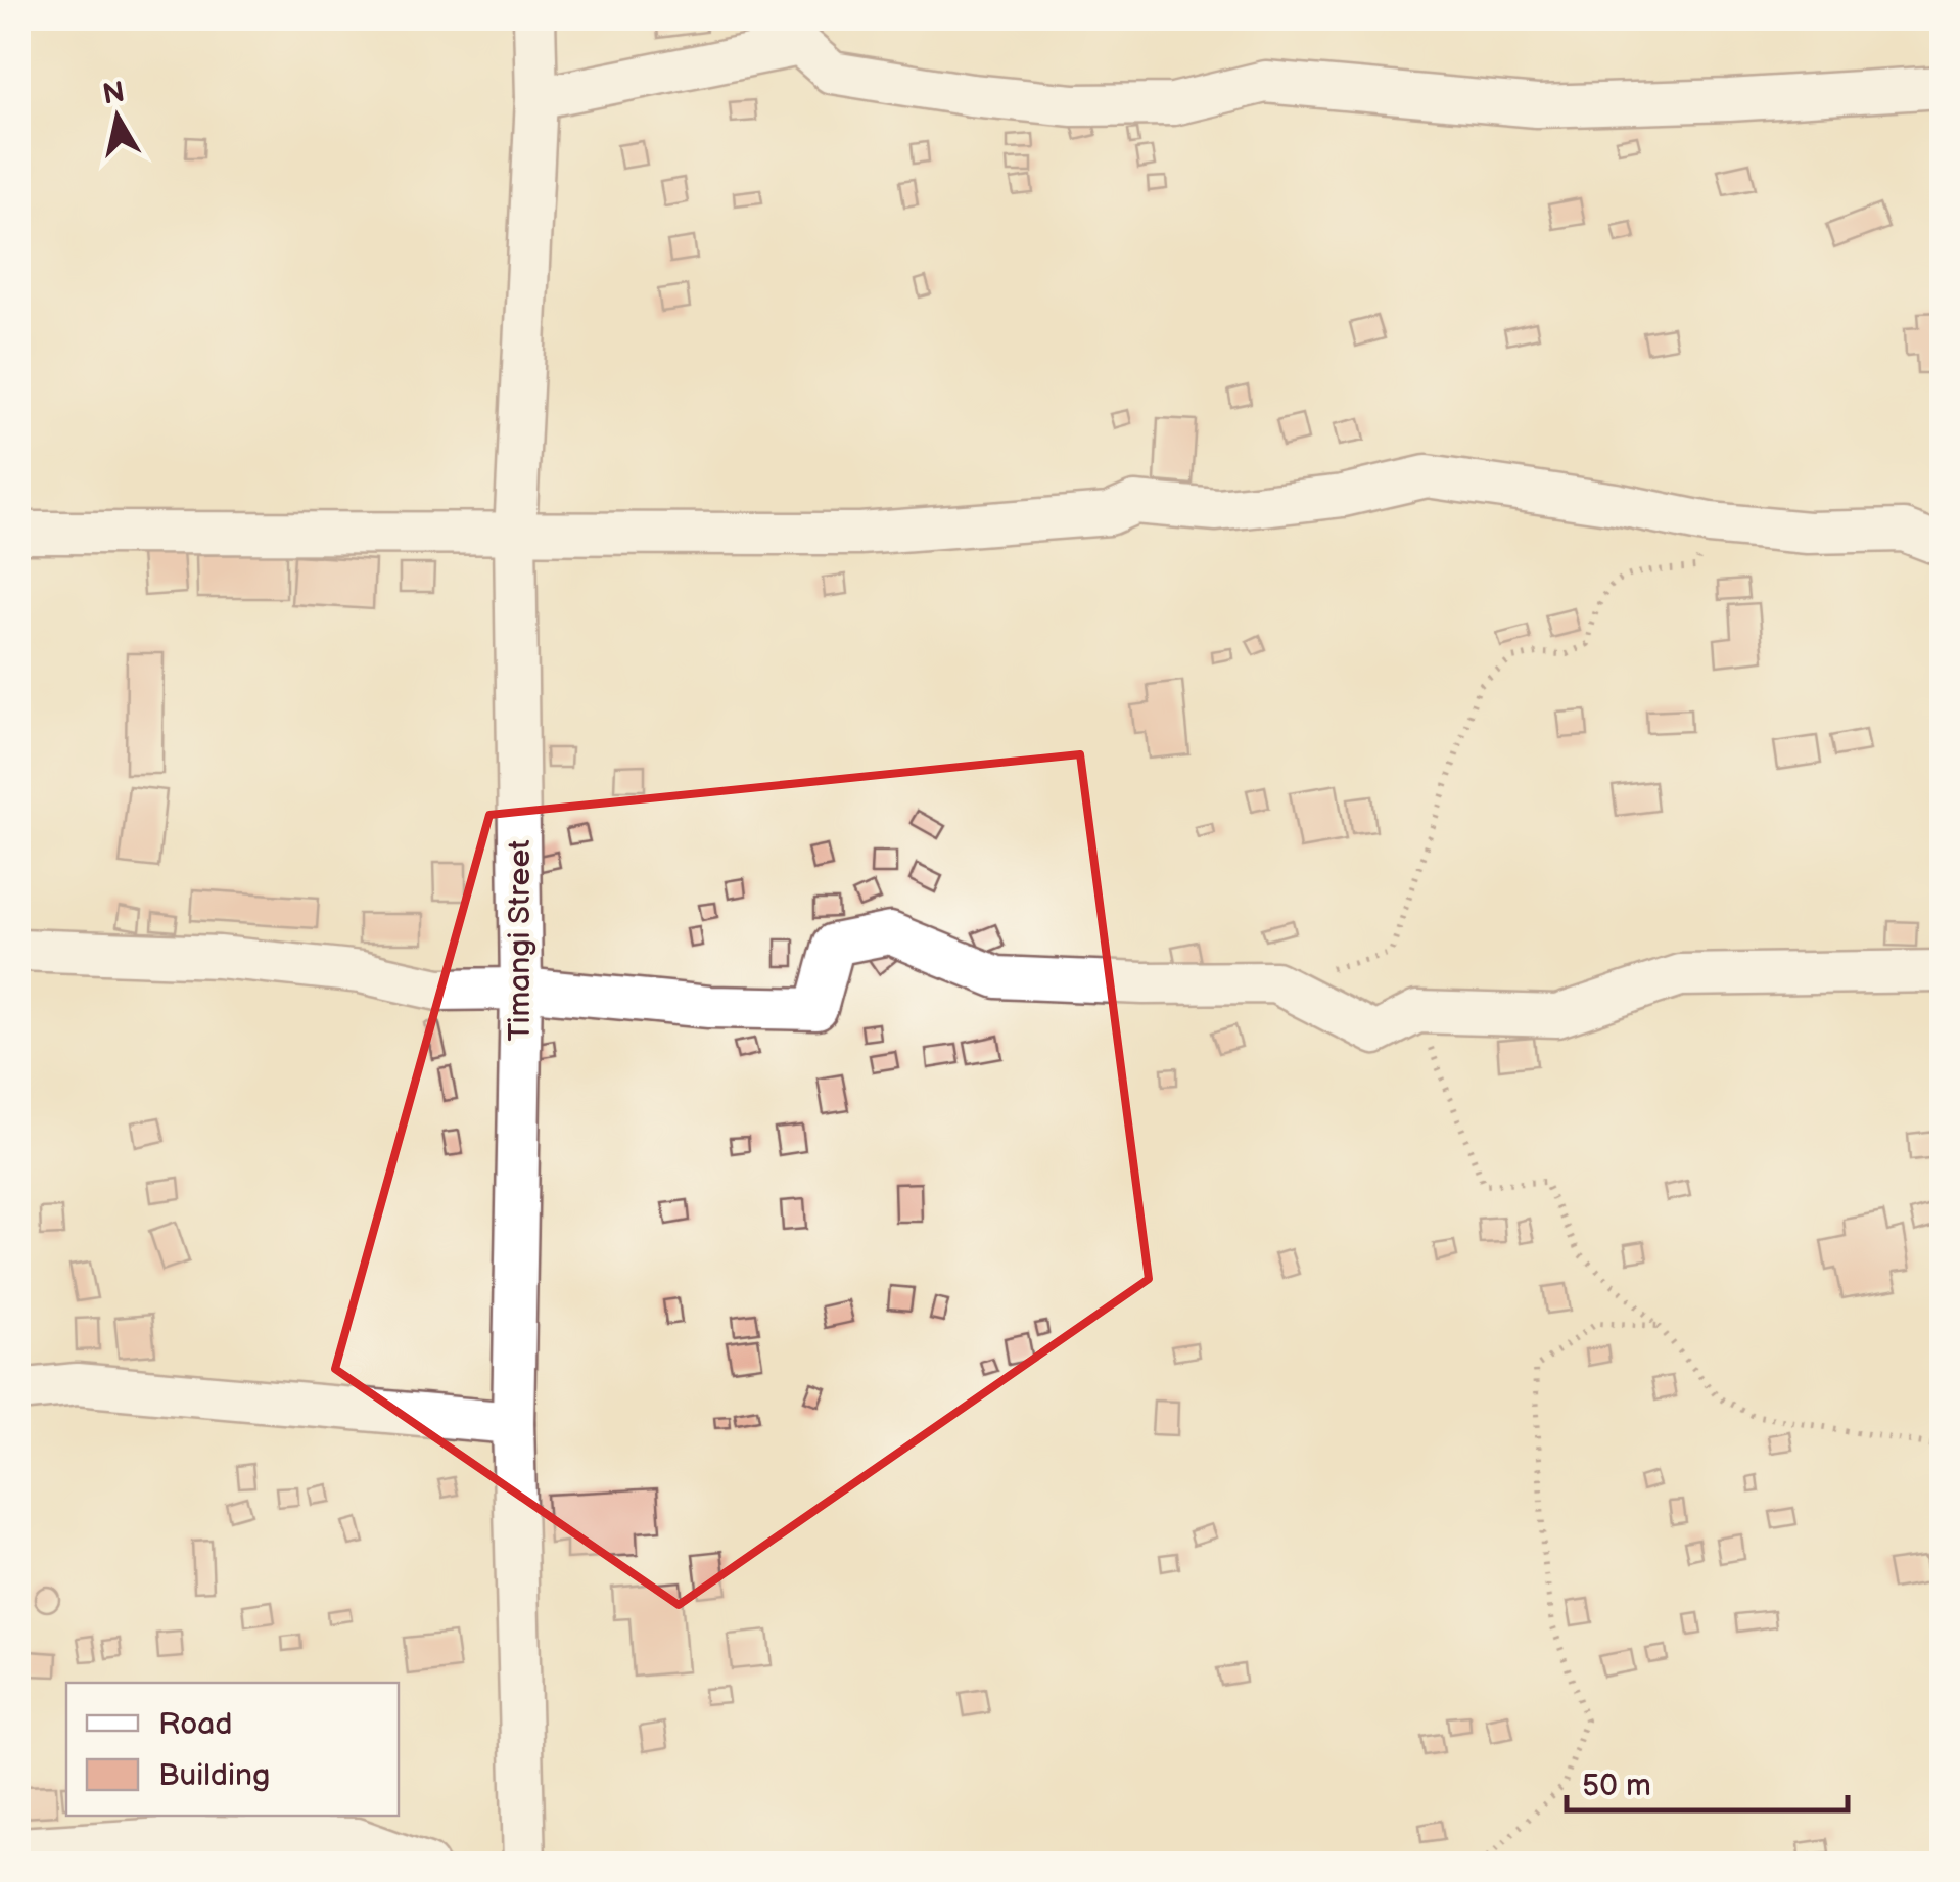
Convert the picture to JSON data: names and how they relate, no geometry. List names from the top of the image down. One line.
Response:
{"streets":{"street":["Timangi Street"]},"legend":["Road","Building"],"scale_bar":"50 m","north":"top"}
